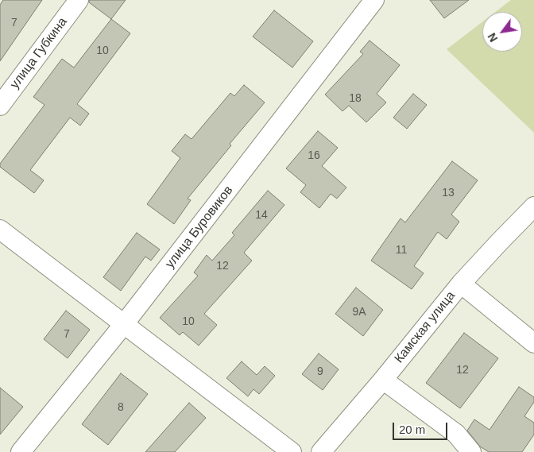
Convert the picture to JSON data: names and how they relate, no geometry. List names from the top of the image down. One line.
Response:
{"streets":{"street":["улица Губкина","улица Буровиков","Камская улица"]},"house_numbers":["7","10","18","16","13","14","11","12","9А","10","7","12","9","8"],"scale_bar":"20 m","north":"bottom left"}
